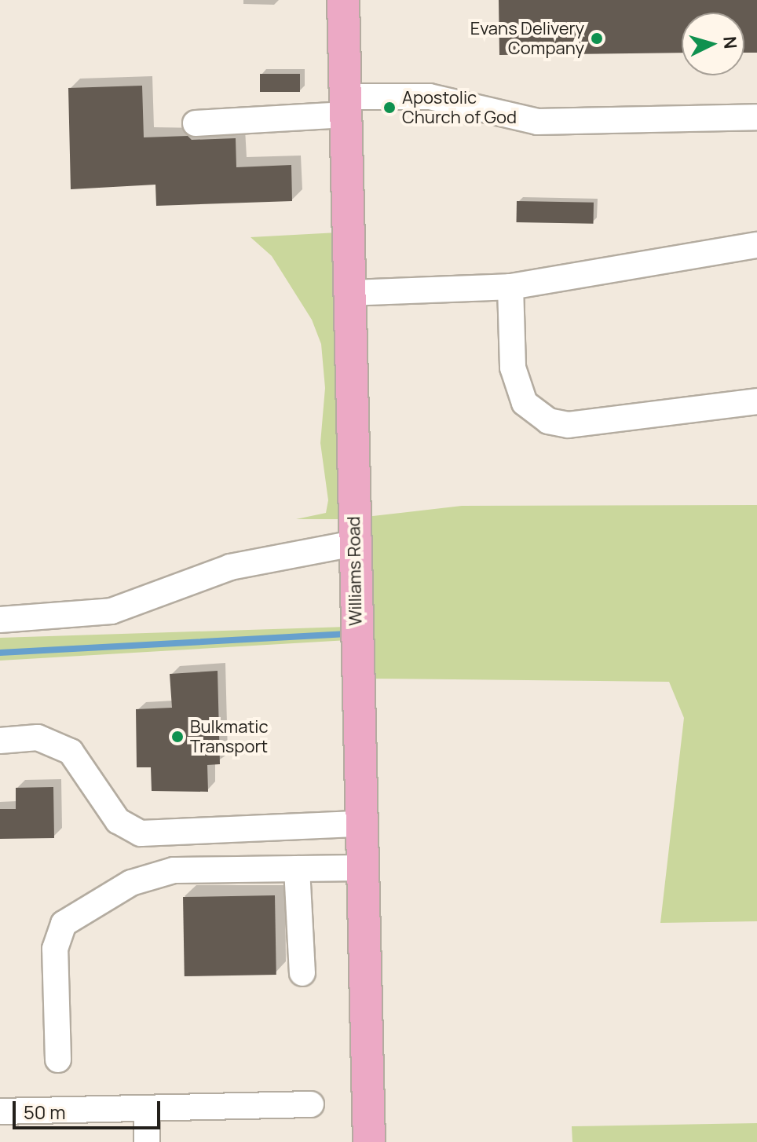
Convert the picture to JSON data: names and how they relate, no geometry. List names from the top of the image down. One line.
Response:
{"streets":{"main road":["Williams Road"]},"places":["Evans Delivery Company","Apostolic Church of God","Bulkmatic Transport"],"scale_bar":"50 m","north":"right"}
